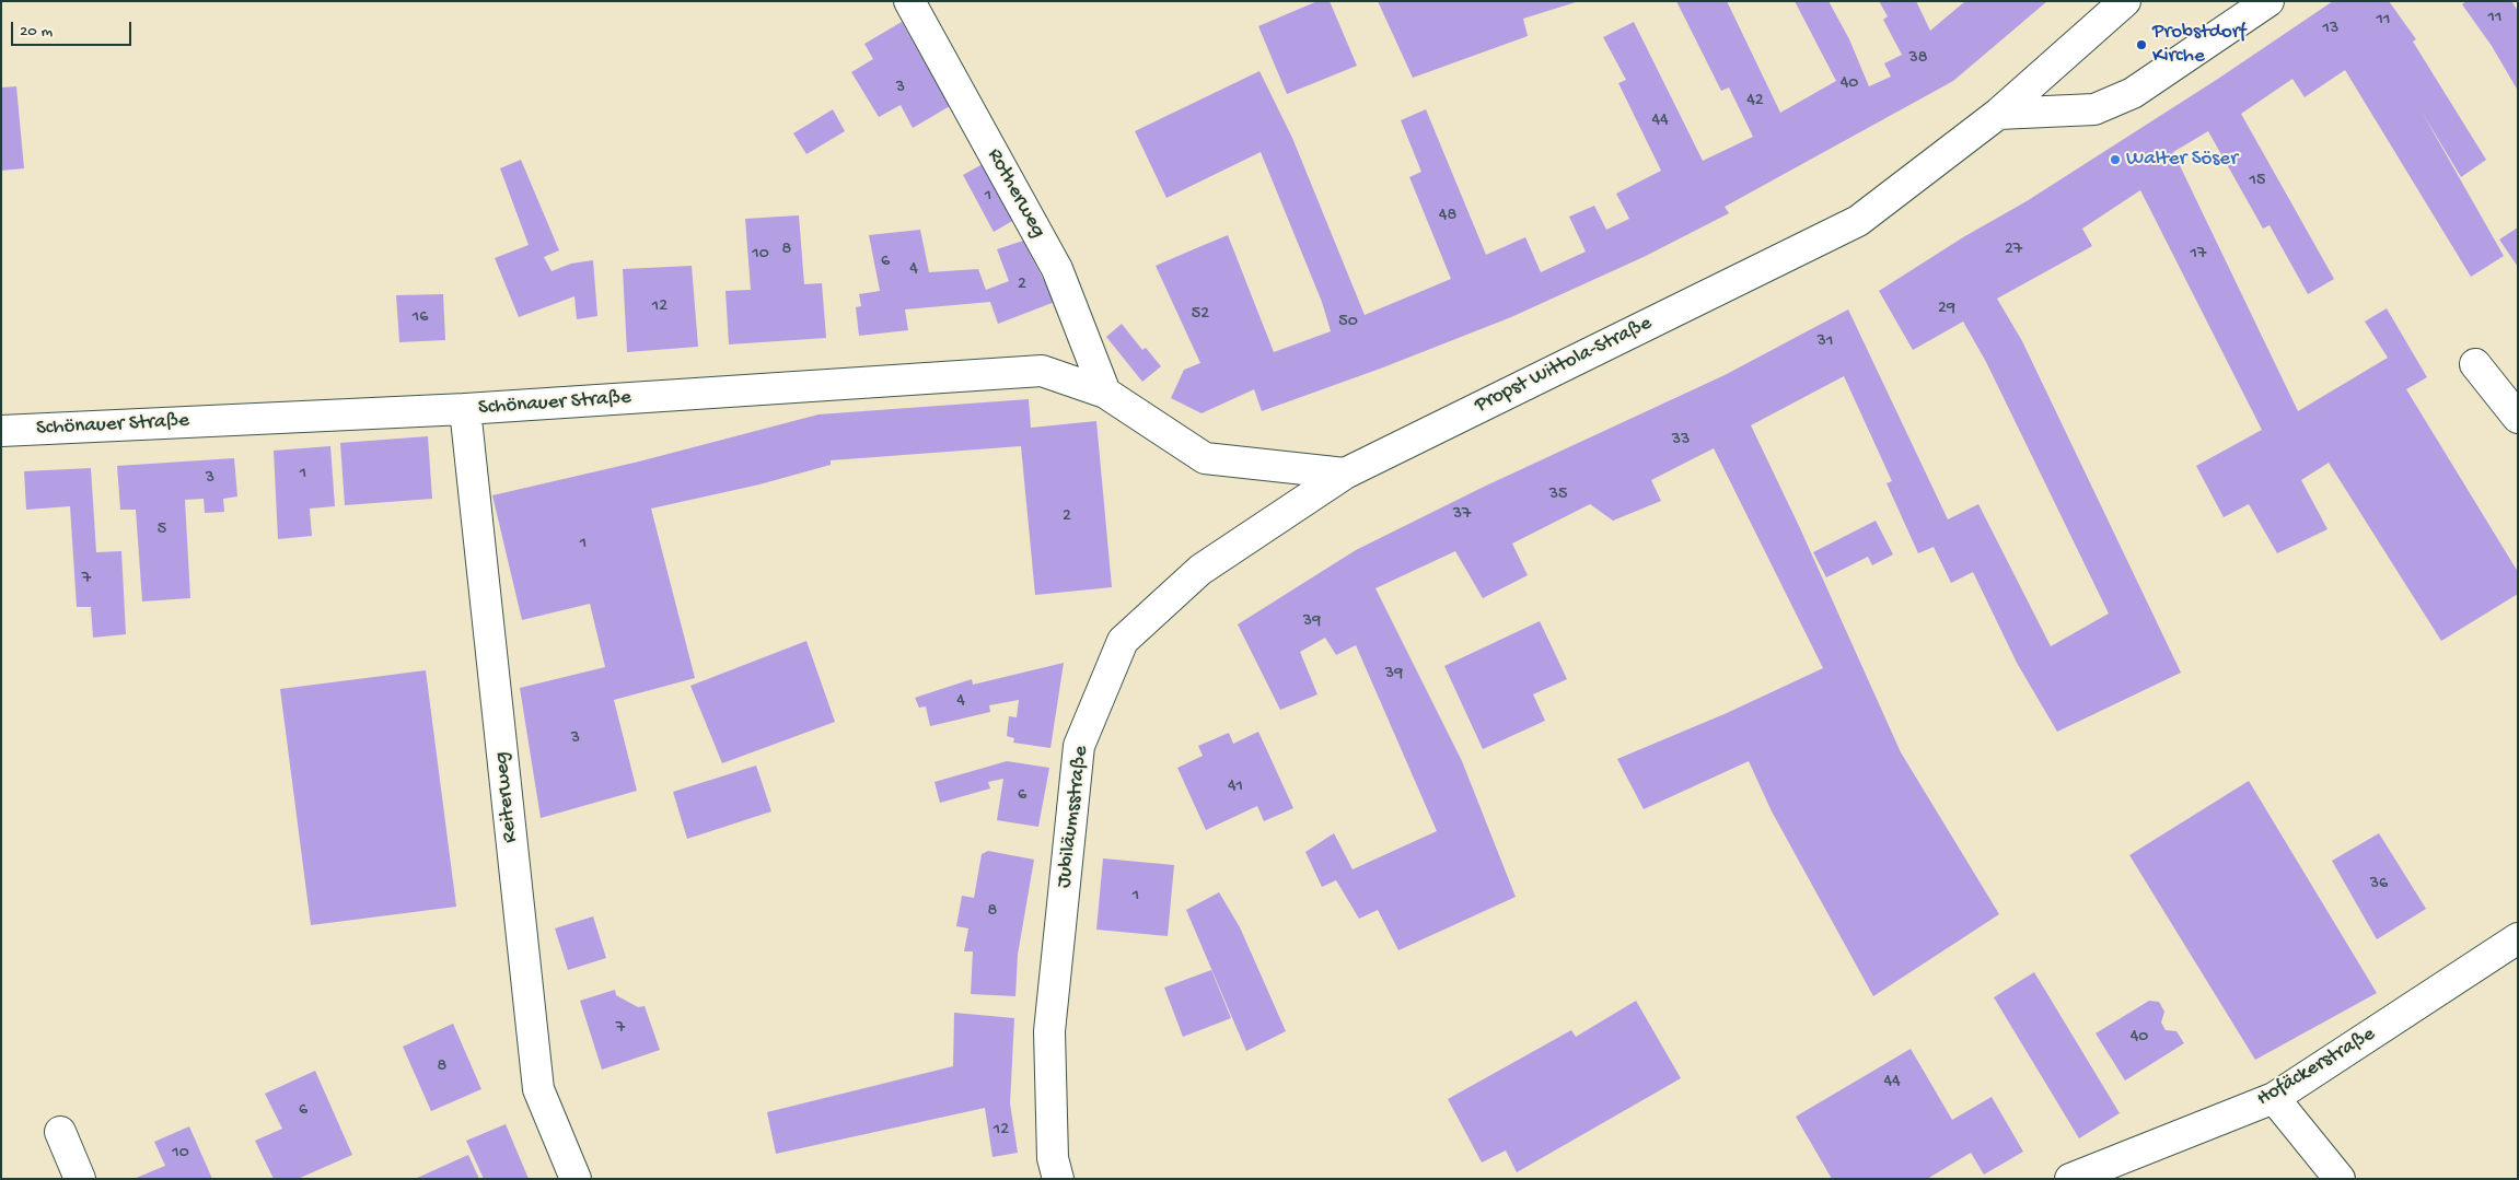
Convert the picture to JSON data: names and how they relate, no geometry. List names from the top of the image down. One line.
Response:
{"streets":{"street":["Rotherweg","Propst Wittola-Straße","Schönauer Straße","Reiterweg","Jubiläumsstraße","Hofäckerstraße"]},"crossings":[["Rotherweg","Schönauer Straße"],["Propst Wittola-Straße","Jubiläumsstraße"],["Schönauer Straße","Reiterweg"]],"places":["Probstdorf Kirche","Walter Söser"],"house_numbers":["11","11","13","38","40","3","42","44","15","1","48","8","27","10","17","6","4","2","12","29","52","16","50","31","33","1","3","35","37","2","5","1","7","39","39","4","3","41","6","36","1","8","7","40","8","44","6","12","10"],"scale_bar":"20 m"}
